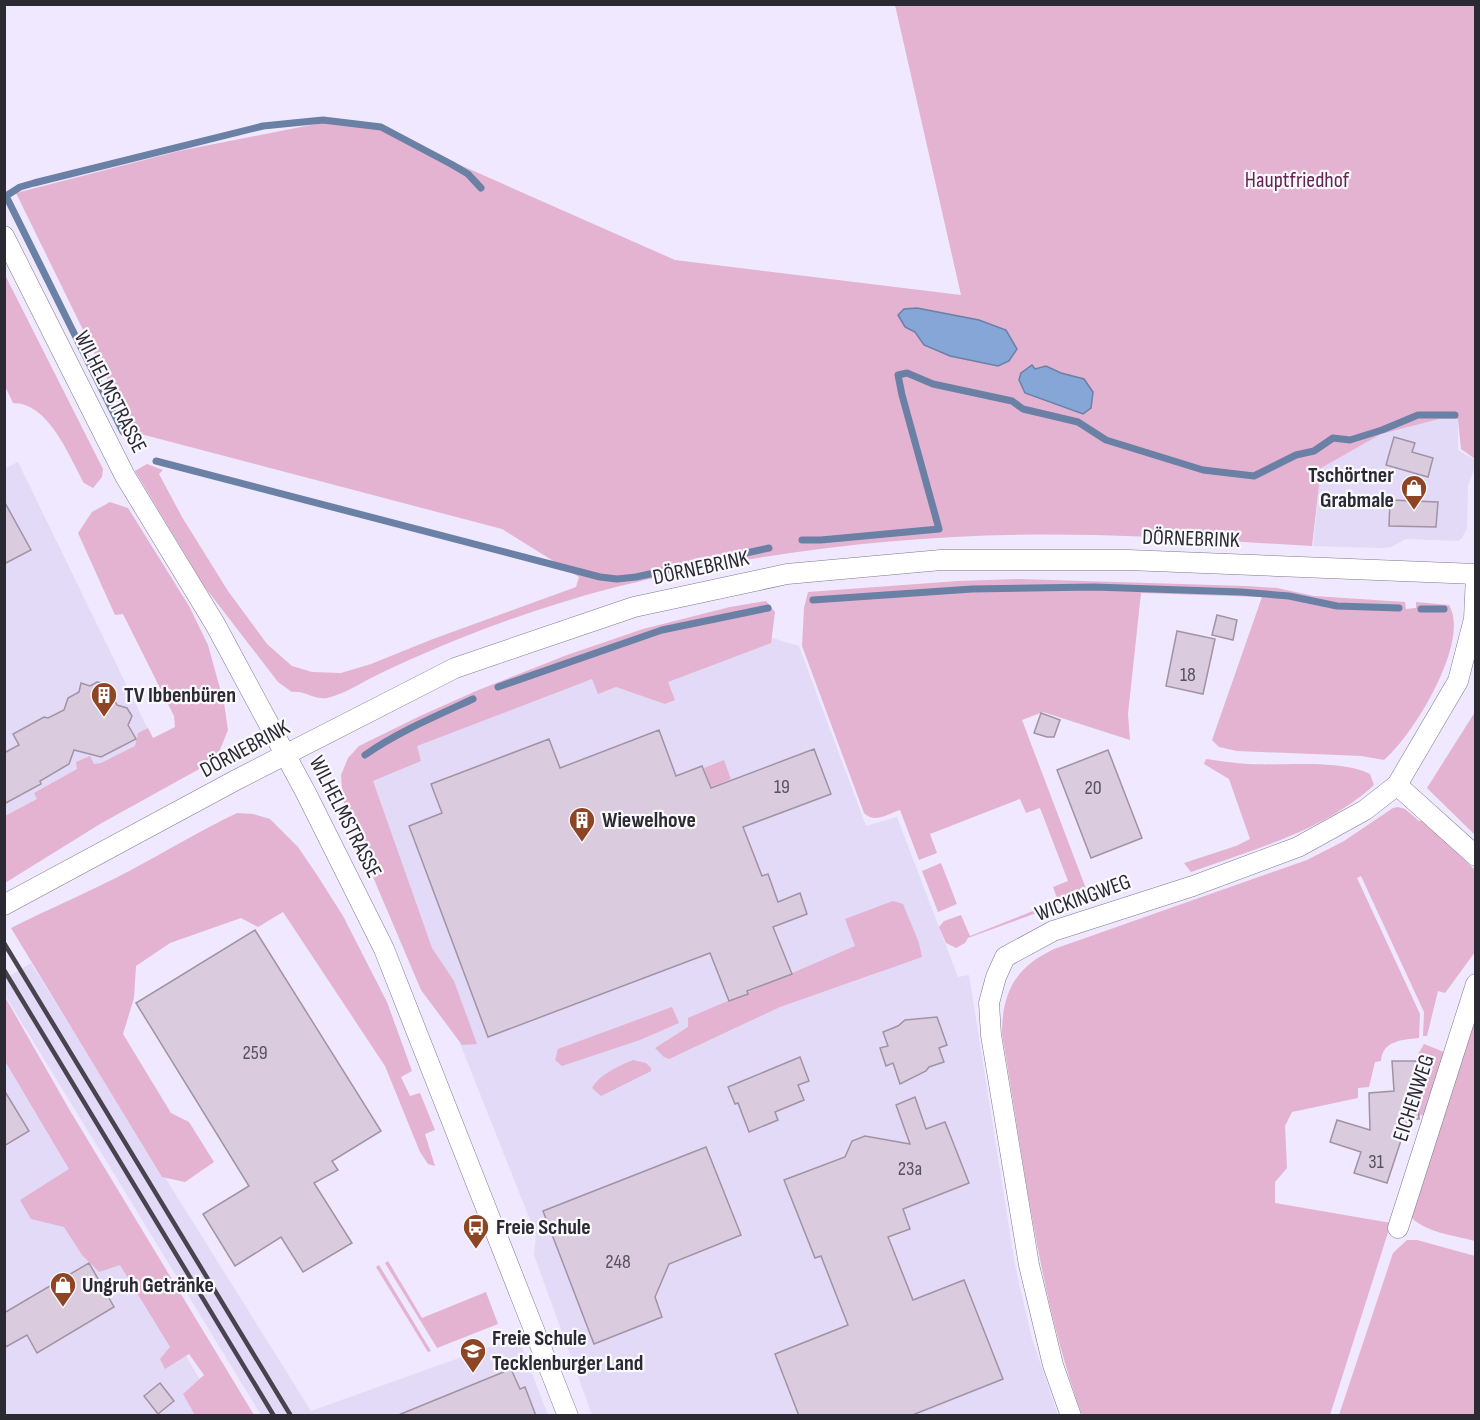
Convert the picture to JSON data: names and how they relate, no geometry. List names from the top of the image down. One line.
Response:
{"streets":{"street":["WILHELMSTRASSE","DÖRNEBRINK","WICKINGWEG","EICHENWEG"]},"crossings":[["WILHELMSTRASSE","DÖRNEBRINK"],["DÖRNEBRINK","WICKINGWEG"]],"parks":["Hauptfriedhof"],"places":{"shop":["Tschörtner Grabmale","Ungruh Getränke"],"building":["TV Ibbenbüren","Wiewelhove"],"bus stop":["Freie Schule"],"school or university":["Freie Schule Tecklenburger Land"]},"house_numbers":["18","19","20","259","31","23a","248"]}
